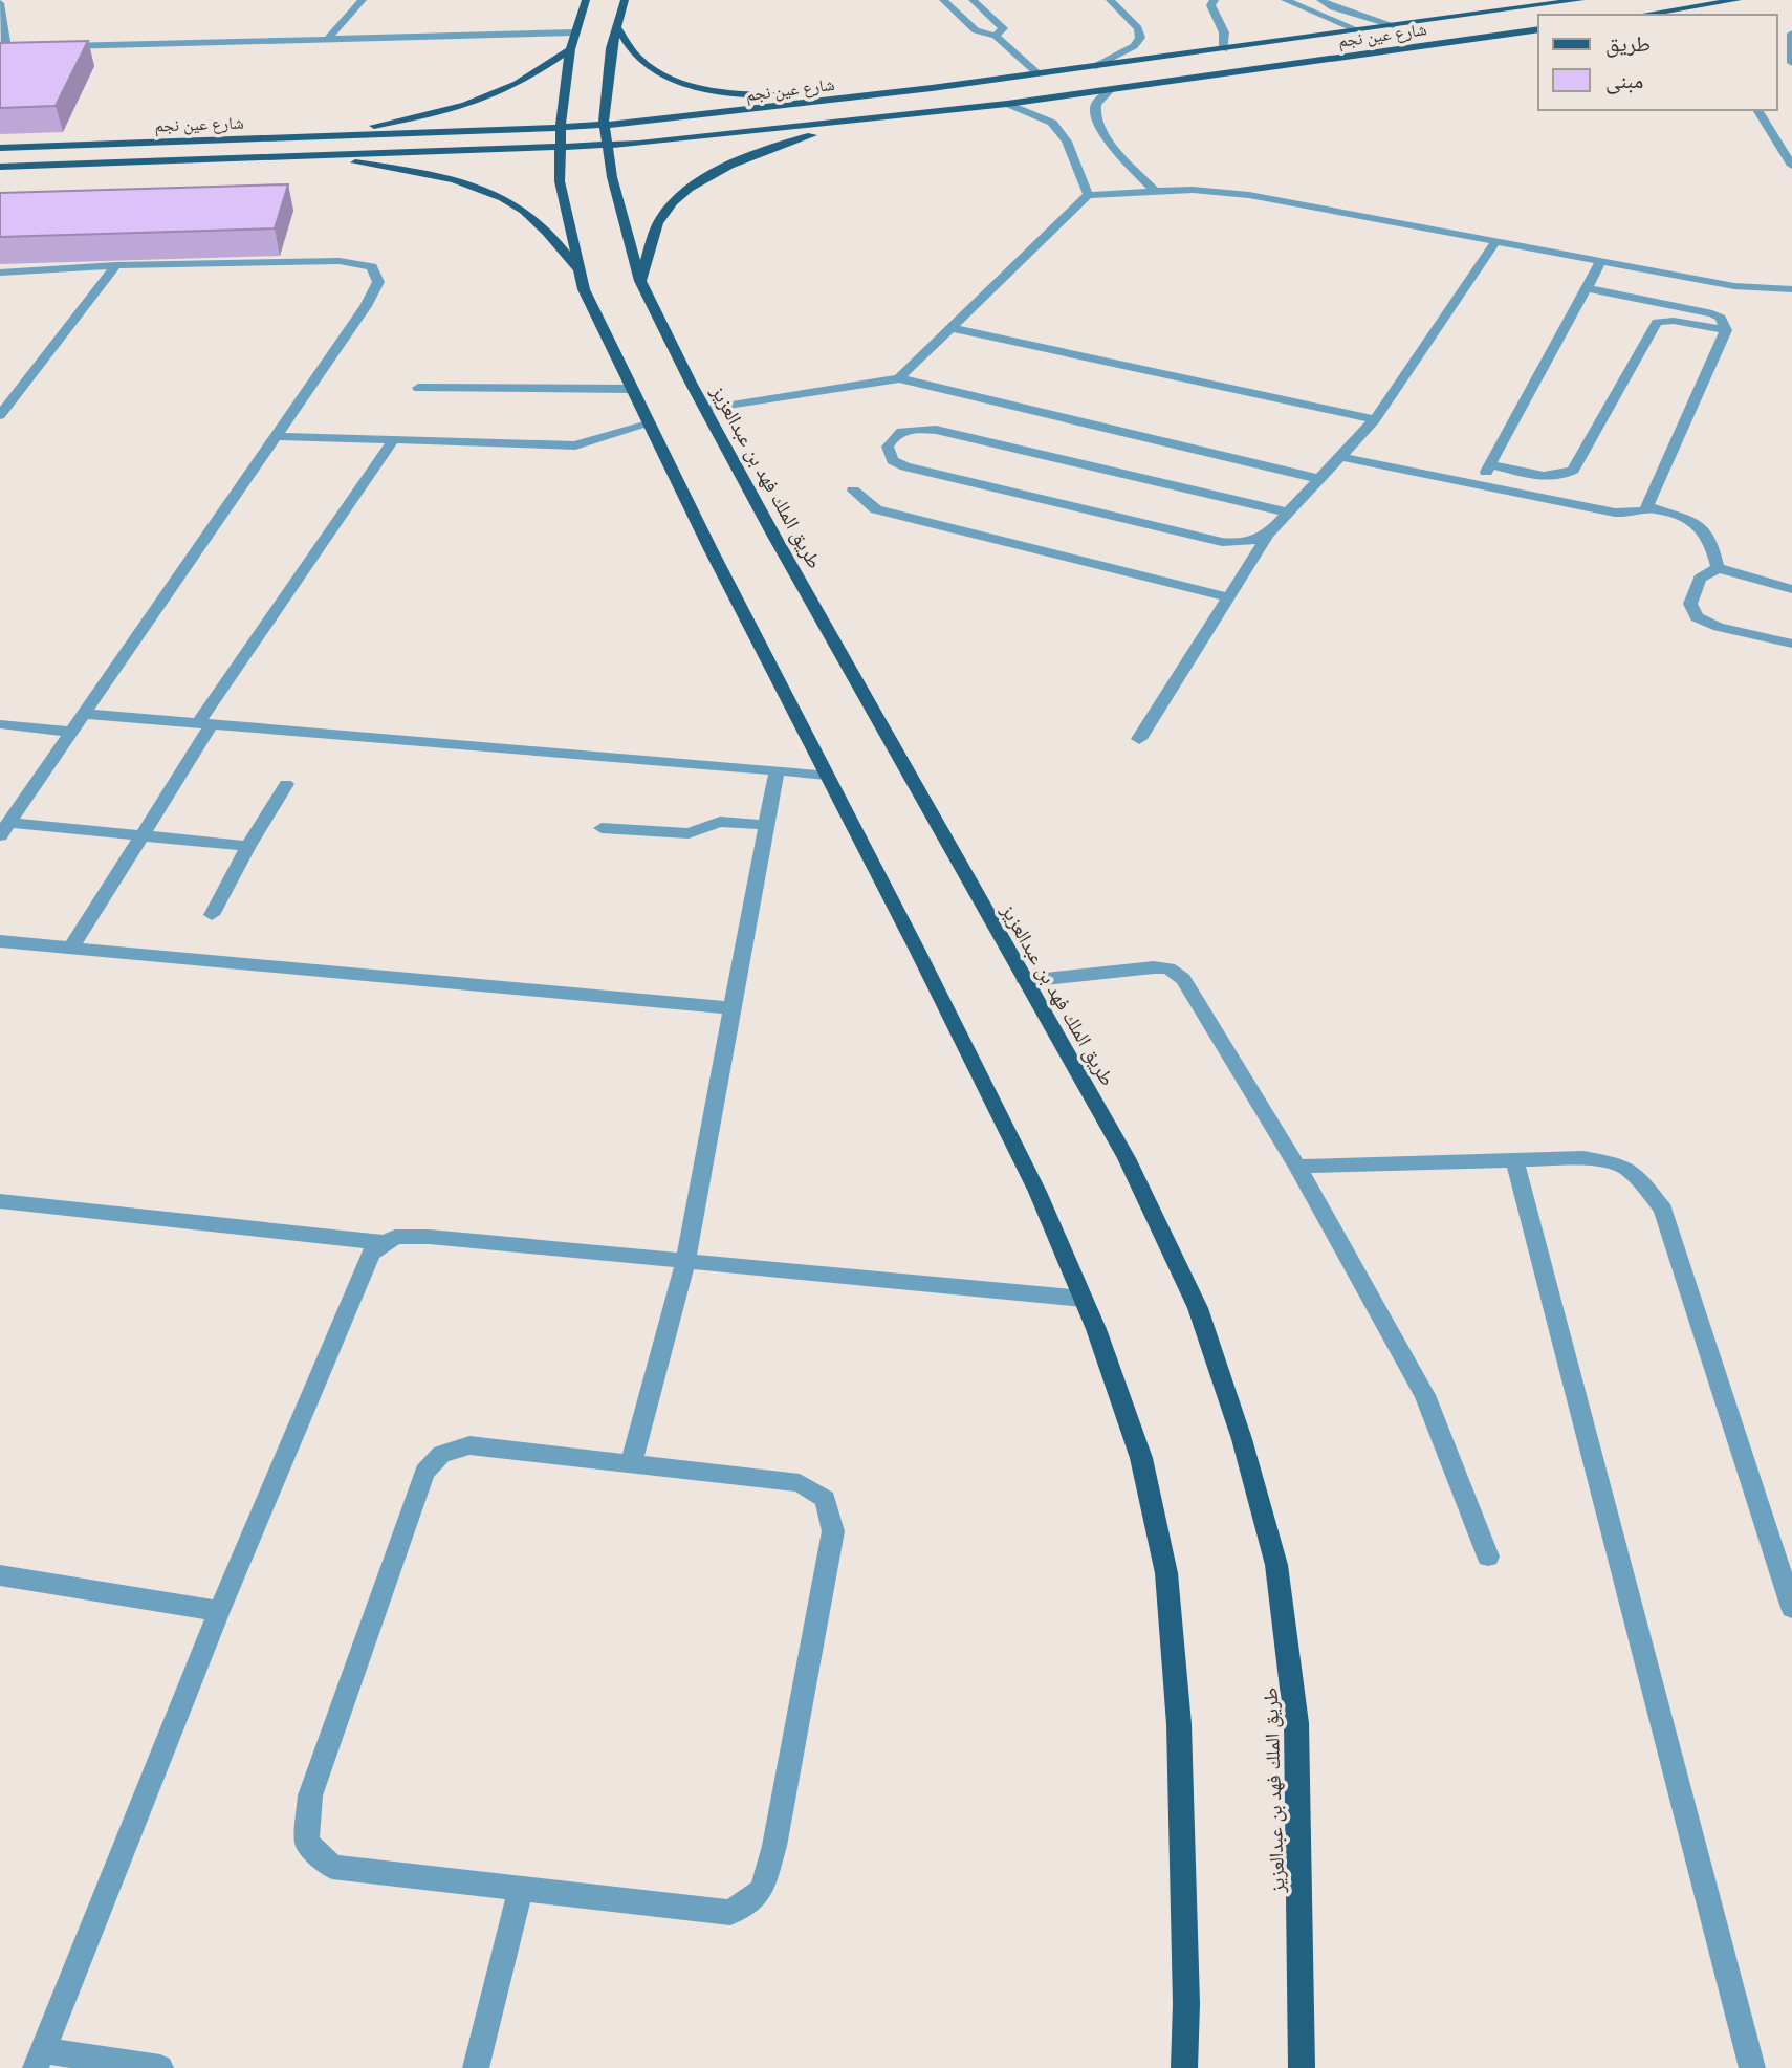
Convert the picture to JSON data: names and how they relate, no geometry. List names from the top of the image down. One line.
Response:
{"streets":{"main road":["شارع عين نجم","طريق الملك فهد بن عبدالعزيز"]},"crossings":[["شارع عين نجم","طريق الملك فهد بن عبدالعزيز"]],"legend":["طريق","مبنى"]}
